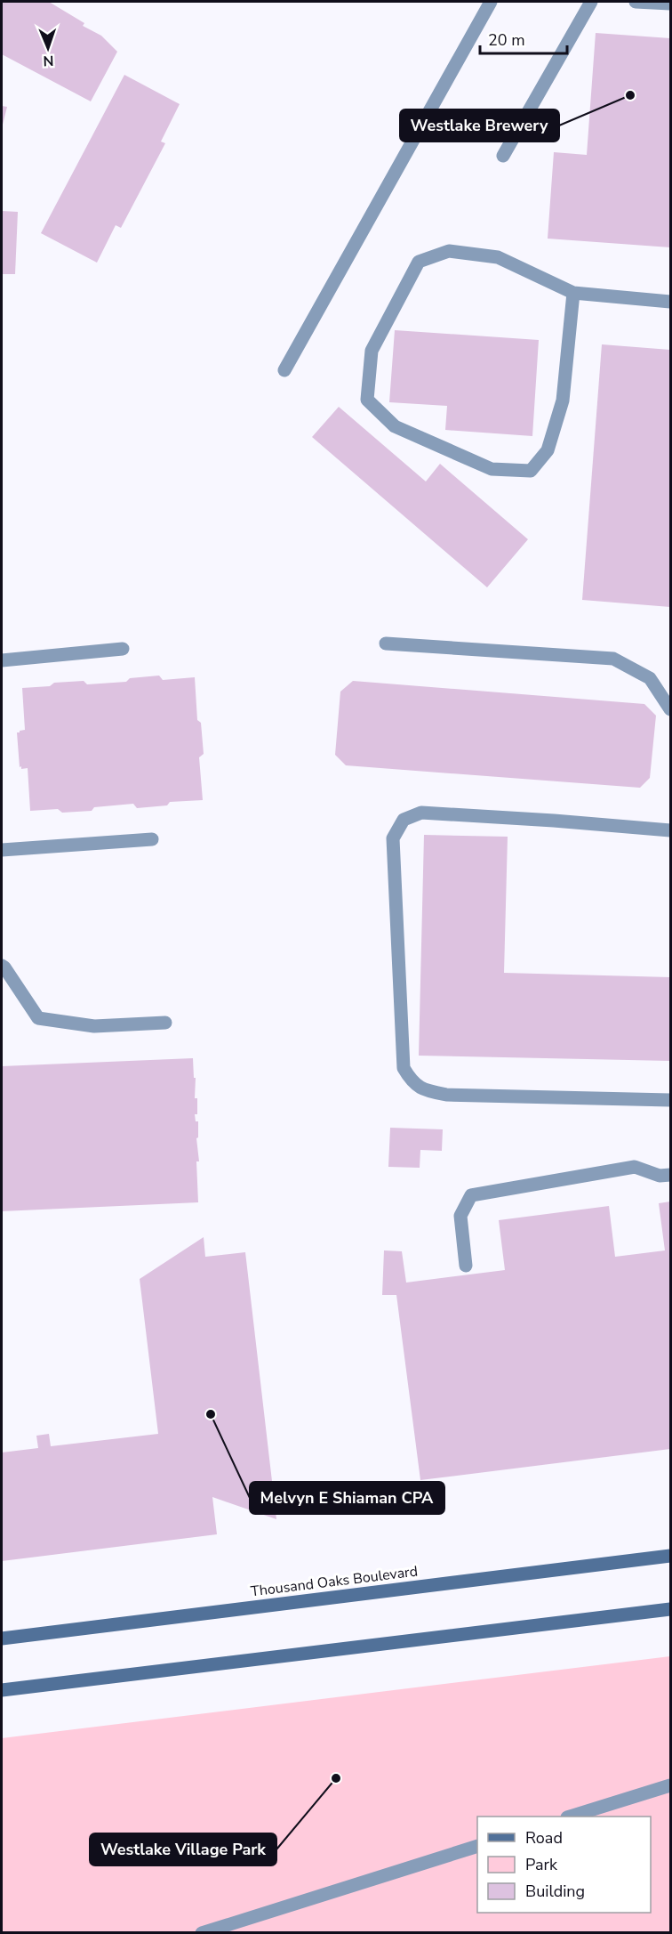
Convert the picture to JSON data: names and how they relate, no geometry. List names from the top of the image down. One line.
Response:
{"streets":{"main road":["Thousand Oaks Boulevard"]},"places":["Westlake Brewery","Melvyn E Shiaman CPA","Westlake Village Park"],"legend":["Road","Park","Building"],"scale_bar":"20 m","north":"bottom"}
